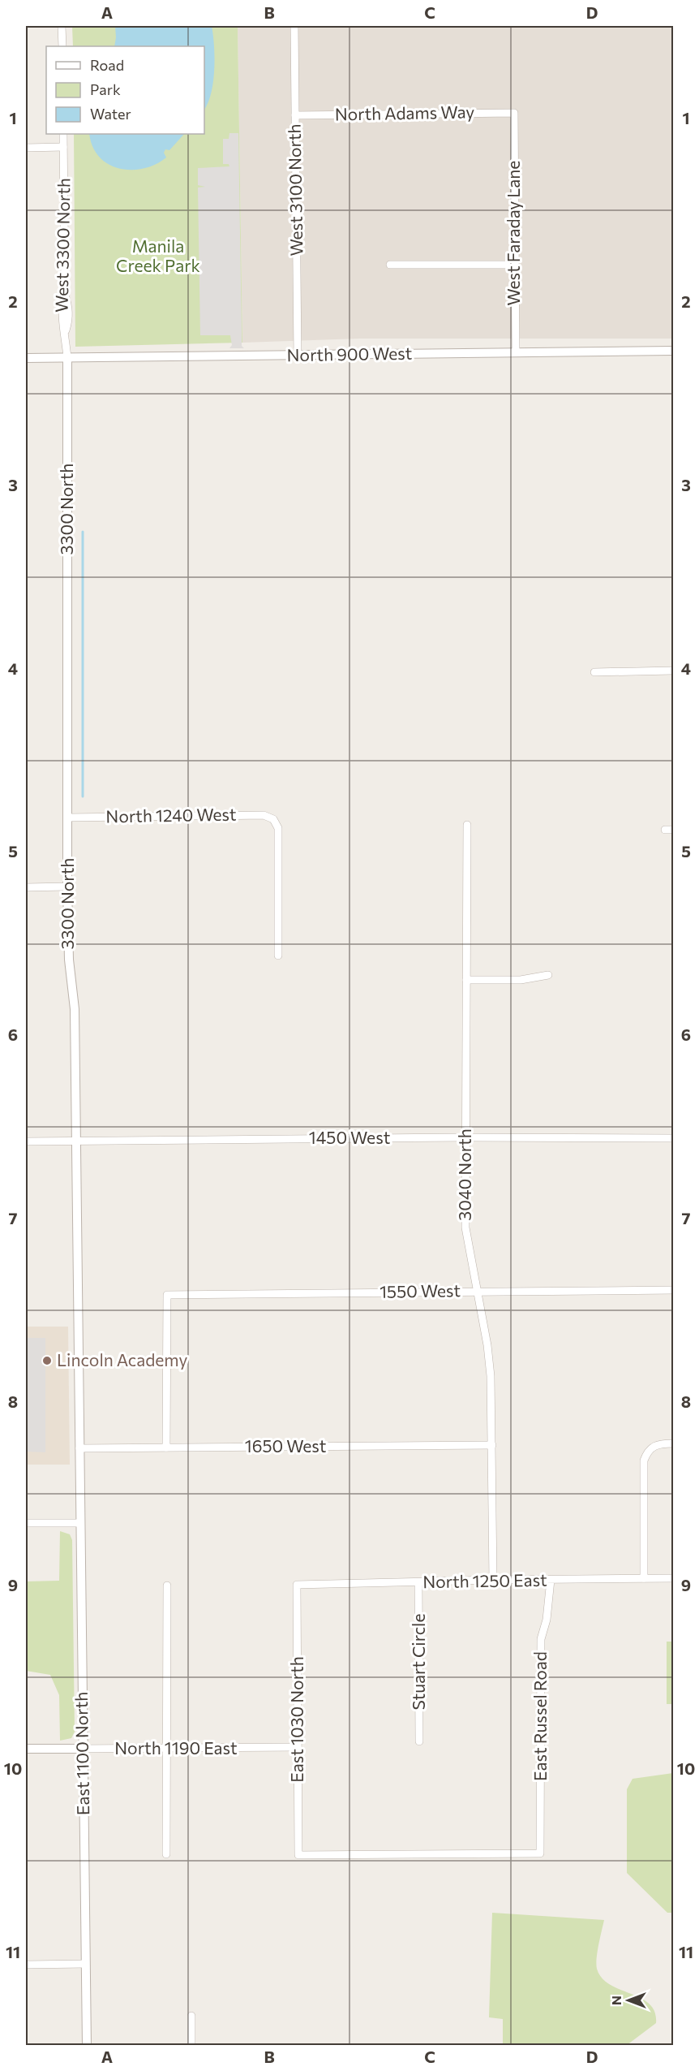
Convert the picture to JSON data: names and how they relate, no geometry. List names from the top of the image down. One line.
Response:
{"streets":{"street":["North Adams Way","West 3100 North","West Faraday Lane","West 3300 North","North 900 West","3300 North","North 1240 West","1450 West","3040 North","1550 West","1650 West","North 1250 East","Stuart Circle","East Russel Road","East 1030 North","North 1190 East","East 1100 North"]},"crossings":[["North Adams Way","West 3100 North"],["North Adams Way","West Faraday Lane"],["West 3100 North","North 900 West"],["West Faraday Lane","North 900 West"],["West 3300 North","North 900 West"],["West 3300 North","3300 North"],["North 900 West","3300 North"],["3300 North","North 1240 West"],["3300 North","1450 West"],["3300 North","1650 West"],["3300 North","East 1100 North"],["1450 West","3040 North"],["3040 North","1550 West"],["3040 North","1650 West"],["3040 North","North 1250 East"],["1550 West","1650 West"],["1650 West","East 1100 North"],["North 1250 East","Stuart Circle"],["North 1250 East","East Russel Road"],["North 1250 East","East 1030 North"],["East Russel Road","East 1030 North"],["East 1030 North","North 1190 East"],["North 1190 East","East 1100 North"]],"parks":["Manila Creek Park"],"places":["Lincoln Academy"],"legend":["Road","Park","Water"],"north":"left","grid":{"columns":["A","B","C","D"],"rows":["1","2","3","4","5","6","7","8","9","10","11"]}}
